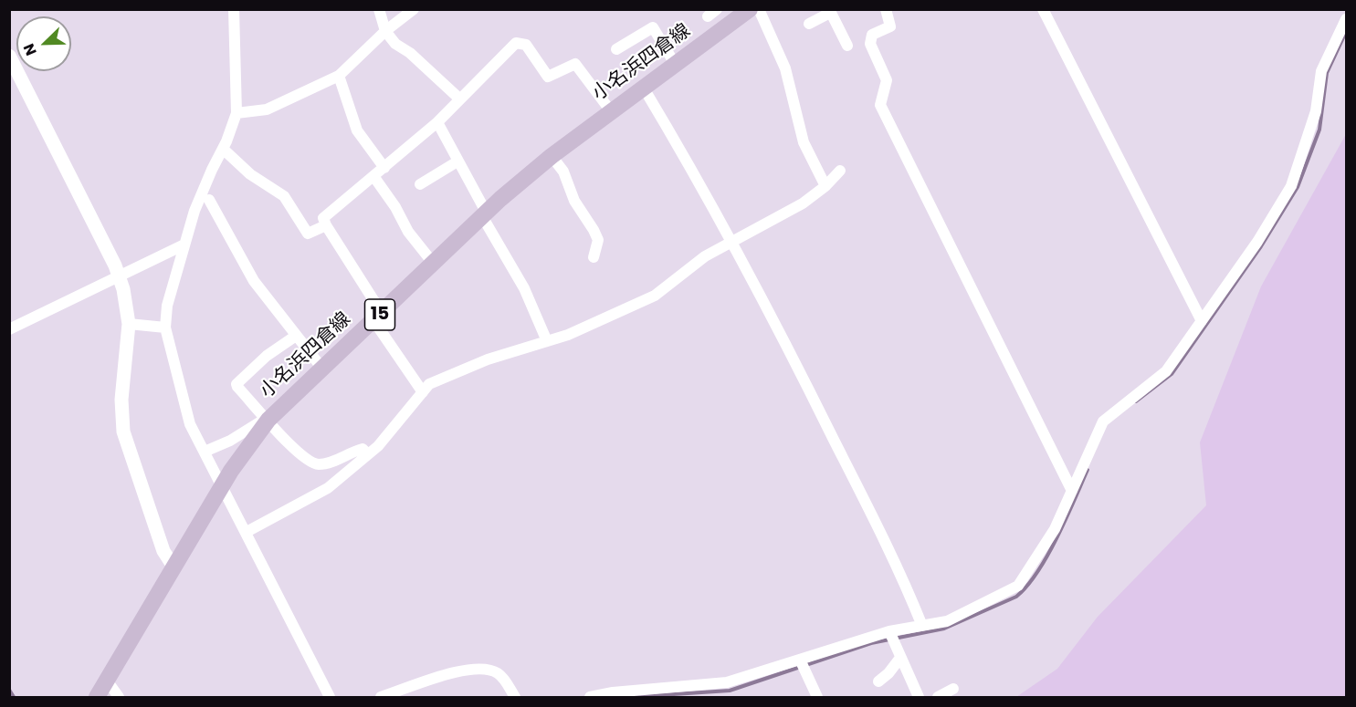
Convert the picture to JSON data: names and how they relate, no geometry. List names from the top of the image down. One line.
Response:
{"streets":{"main road":["小名浜四倉線","15"]},"north":"bottom left"}
